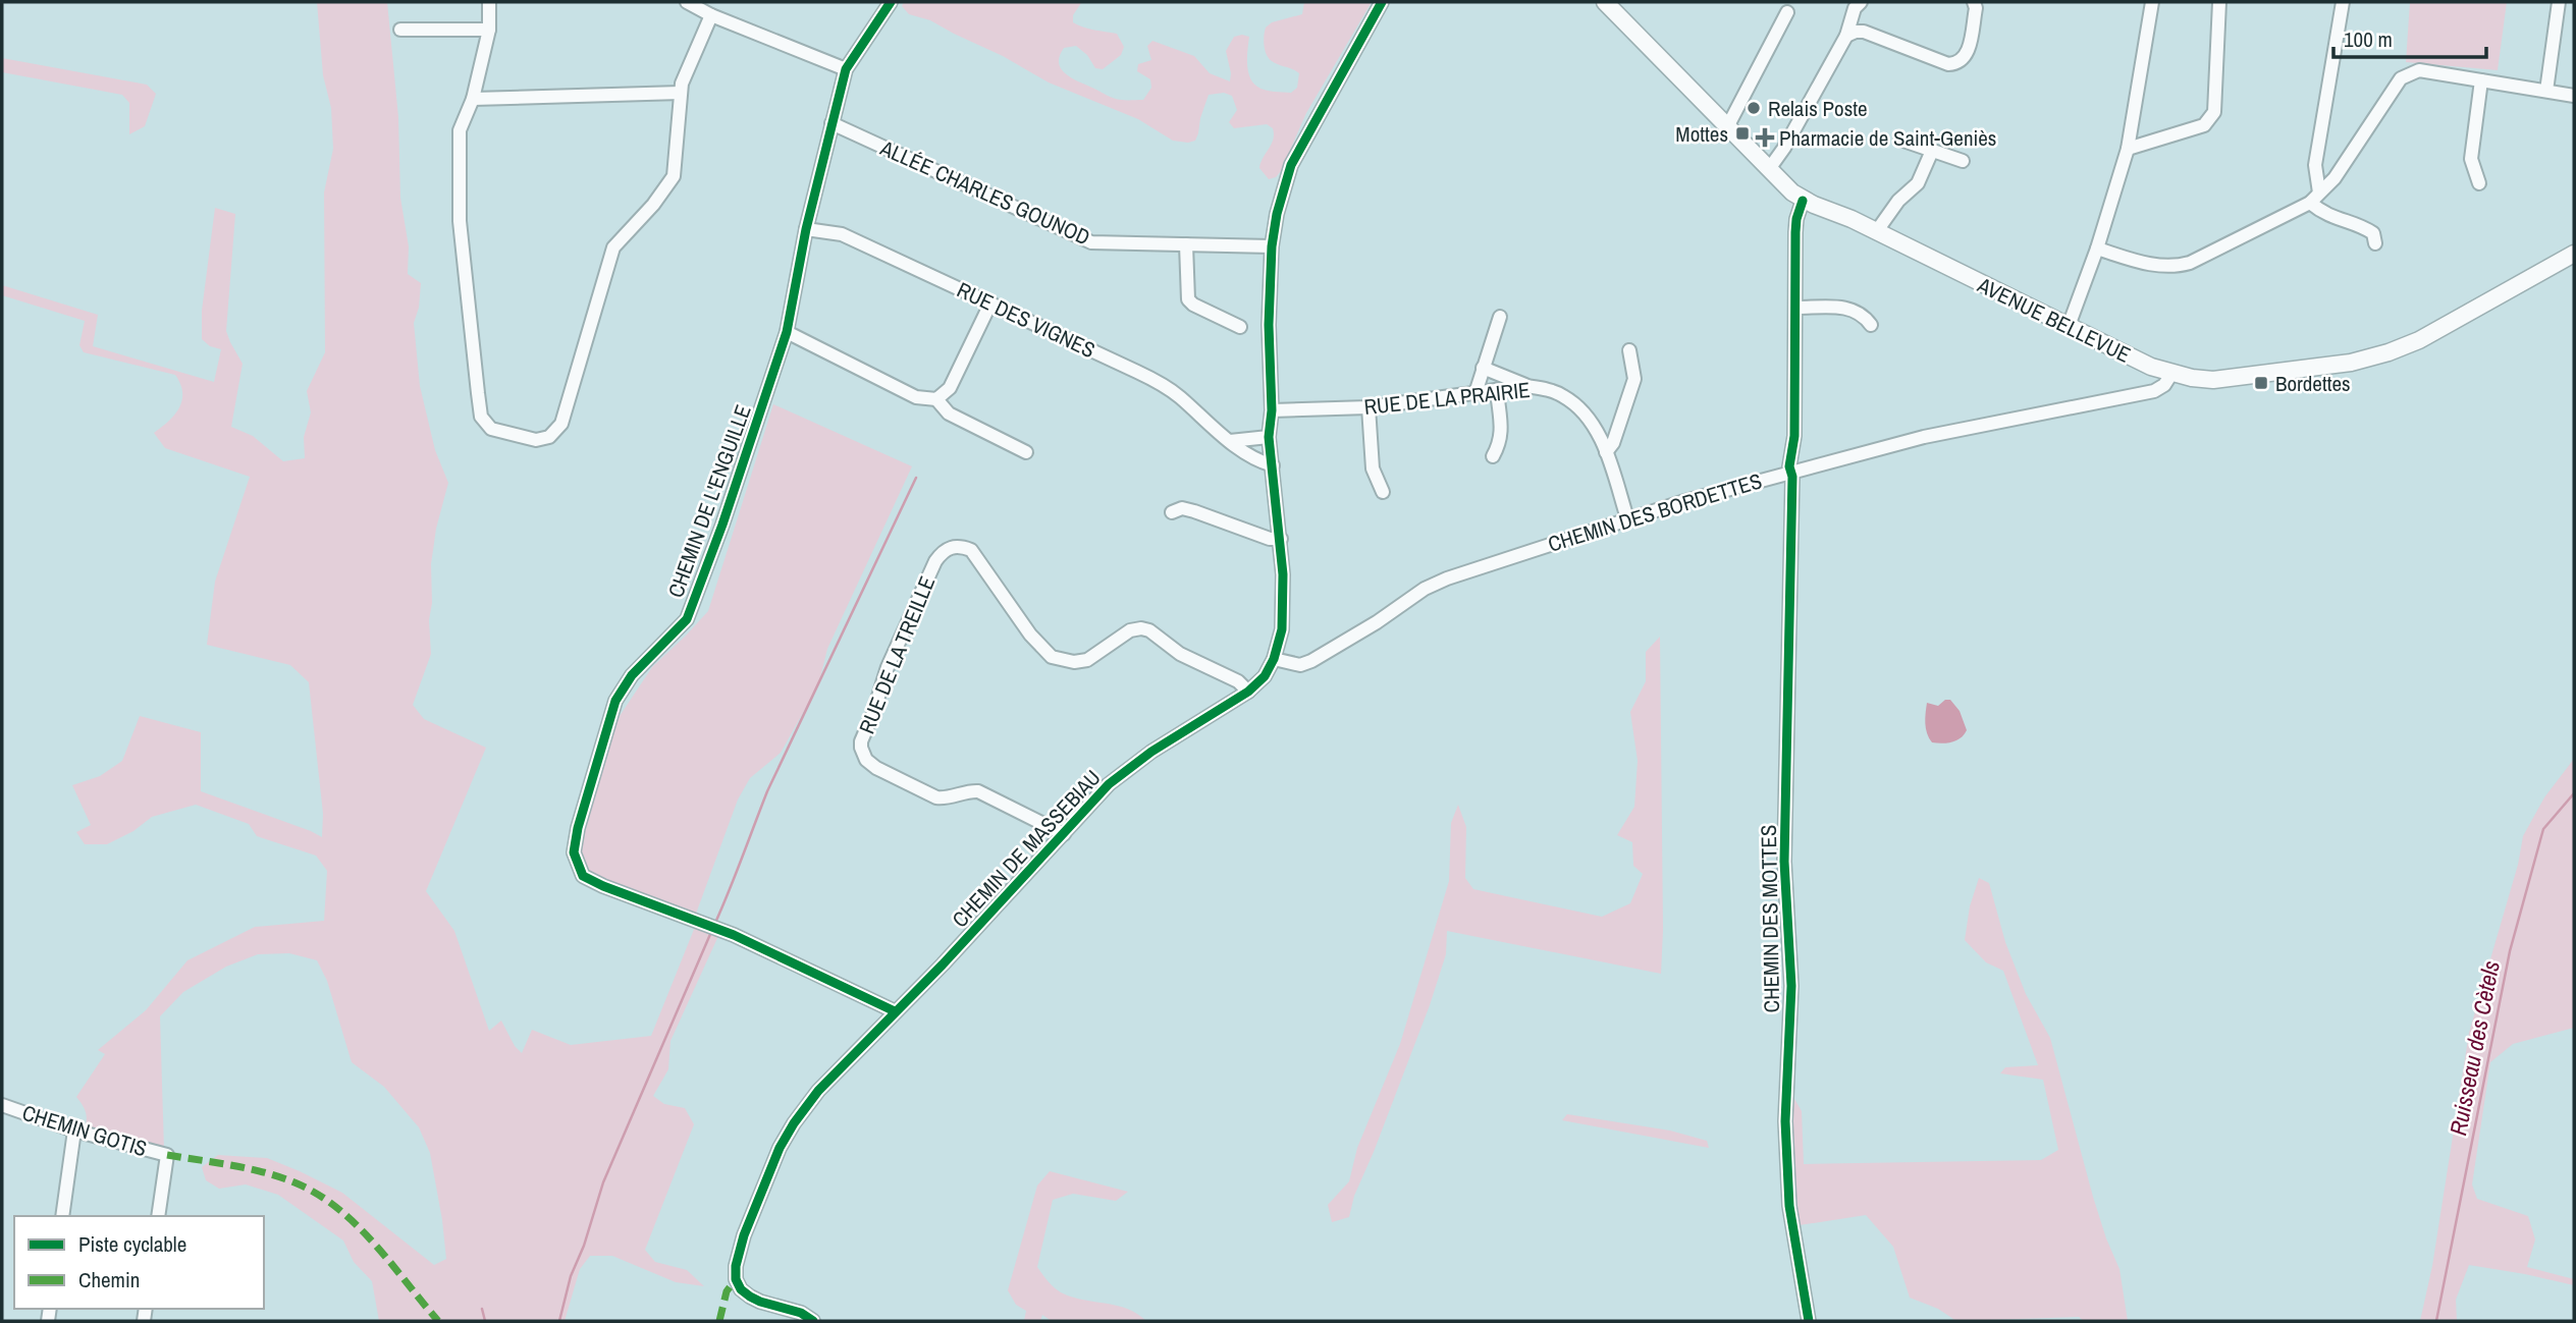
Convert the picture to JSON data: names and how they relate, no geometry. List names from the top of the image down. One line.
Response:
{"streets":{"main road":["AVENUE BELLEVUE"],"street":["ALLÉE CHARLES GOUNOD","RUE DES VIGNES","RUE DE LA PRAIRIE","CHEMIN DE L'ENGUILLE","CHEMIN DES BORDETTES","RUE DE LA TREILLE","CHEMIN DE MASSEBIAU","CHEMIN DES MOTTES","CHEMIN GOTIS"]},"crossings":[["ALLÉE CHARLES GOUNOD","CHEMIN DE L'ENGUILLE"],["ALLÉE CHARLES GOUNOD","CHEMIN DE MASSEBIAU"],["RUE DES VIGNES","CHEMIN DE L'ENGUILLE"],["RUE DES VIGNES","CHEMIN DE MASSEBIAU"],["AVENUE BELLEVUE","CHEMIN DES BORDETTES"],["AVENUE BELLEVUE","CHEMIN DES MOTTES"],["RUE DE LA PRAIRIE","CHEMIN DES BORDETTES"],["RUE DE LA PRAIRIE","CHEMIN DE MASSEBIAU"],["CHEMIN DE L'ENGUILLE","CHEMIN DE MASSEBIAU"],["CHEMIN DES BORDETTES","CHEMIN DE MASSEBIAU"],["CHEMIN DES BORDETTES","CHEMIN DES MOTTES"],["RUE DE LA TREILLE","CHEMIN DE MASSEBIAU"]],"water":["Ruisseau des Cètels"],"places":{"other":["Relais Poste"],"transit":["Mottes","Bordettes"],"health":["Pharmacie de Saint-Geniès"]},"legend":["Piste cyclable","Chemin"],"scale_bar":"100 m"}
